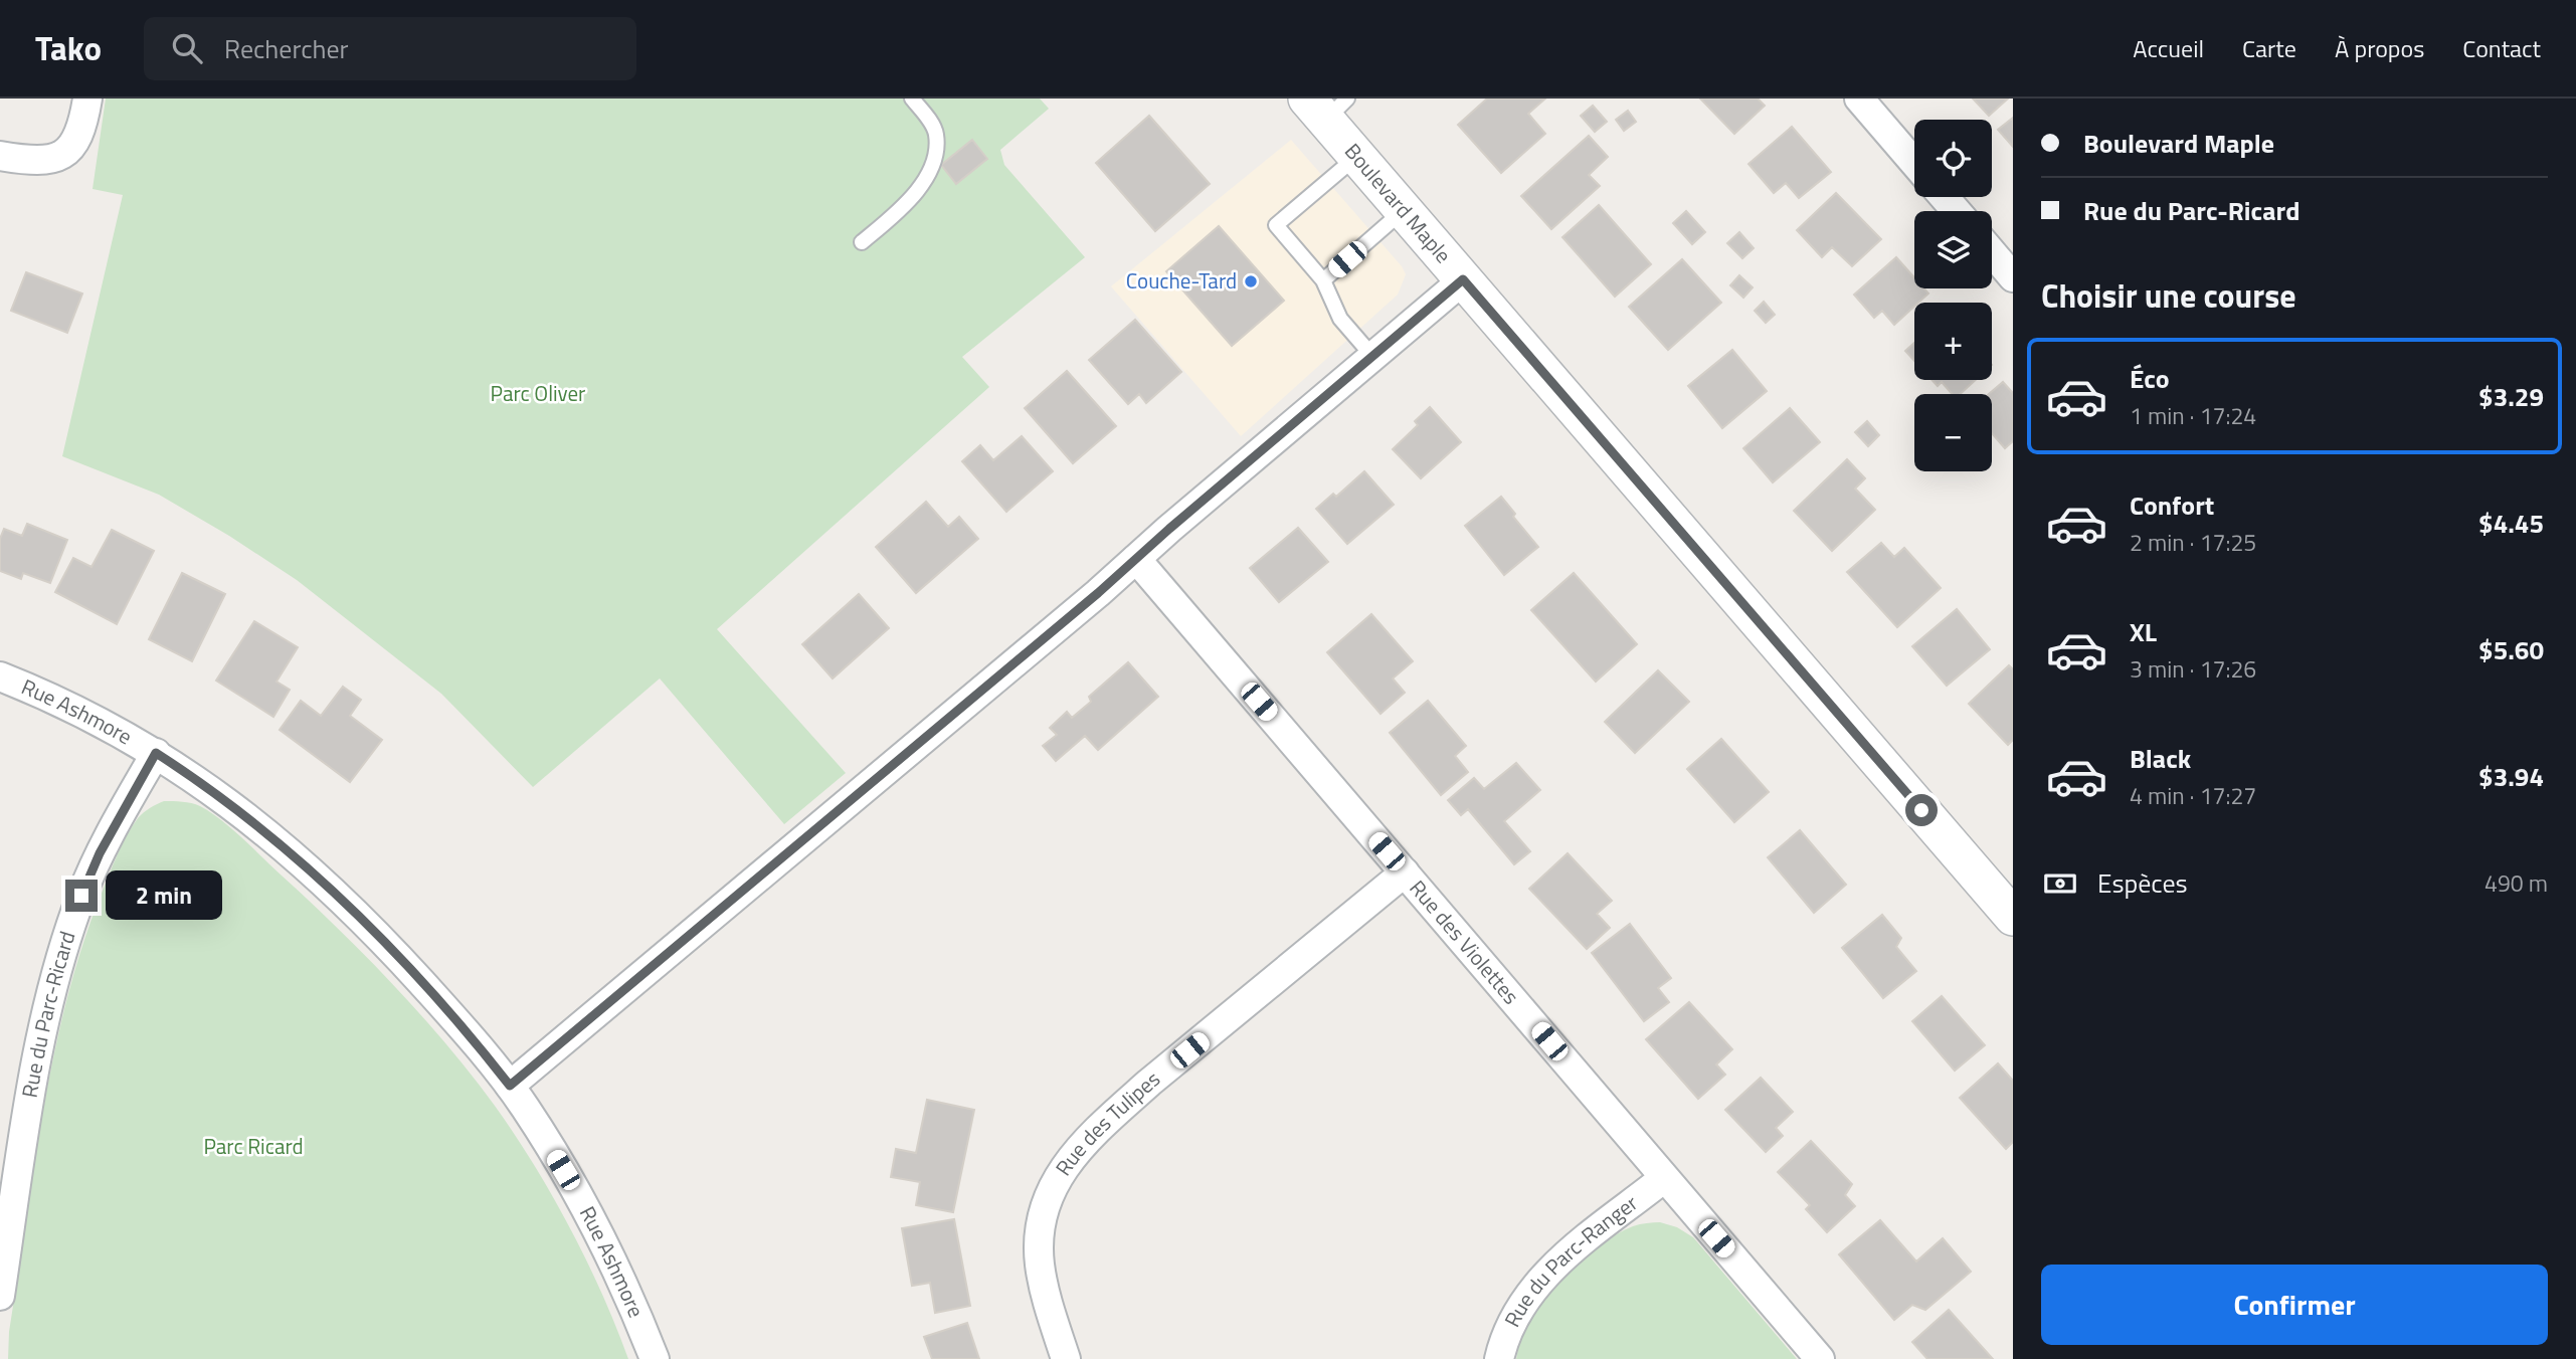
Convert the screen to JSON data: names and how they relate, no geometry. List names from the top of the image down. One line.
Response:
{"streets":{"street":["Boulevard Maple","Rue Ashmore","Rue des Violettes","Rue du Parc-Ricard","Rue des Tulipes","Rue du Parc-Ranger"]},"crossings":[["Rue Ashmore","Rue du Parc-Ricard"],["Rue des Violettes","Rue des Tulipes"],["Rue des Violettes","Rue du Parc-Ranger"]],"parks":["Parc Oliver","Parc Ricard"],"places":["Couche-Tard"],"page":{"header":"Tako","search":"Rechercher","nav":["Accueil","Carte","À propos","Contact"],"banner":["Boulevard Maple","Rue du Parc-Ricard"],"map_buttons":["+","−"],"heading":"Choisir une course","list":[{"name":"Éco","note":"1 min · 17:24","value":"$3.29"},{"name":"Confort","note":"2 min · 17:25","value":"$4.45"},{"name":"XL","note":"3 min · 17:26","value":"$5.60"},{"name":"Black","note":"4 min · 17:27","value":"$3.94"}],"pay":["Espèces","490 m"],"bubble":"2 min","buttons":"Confirmer"}}
